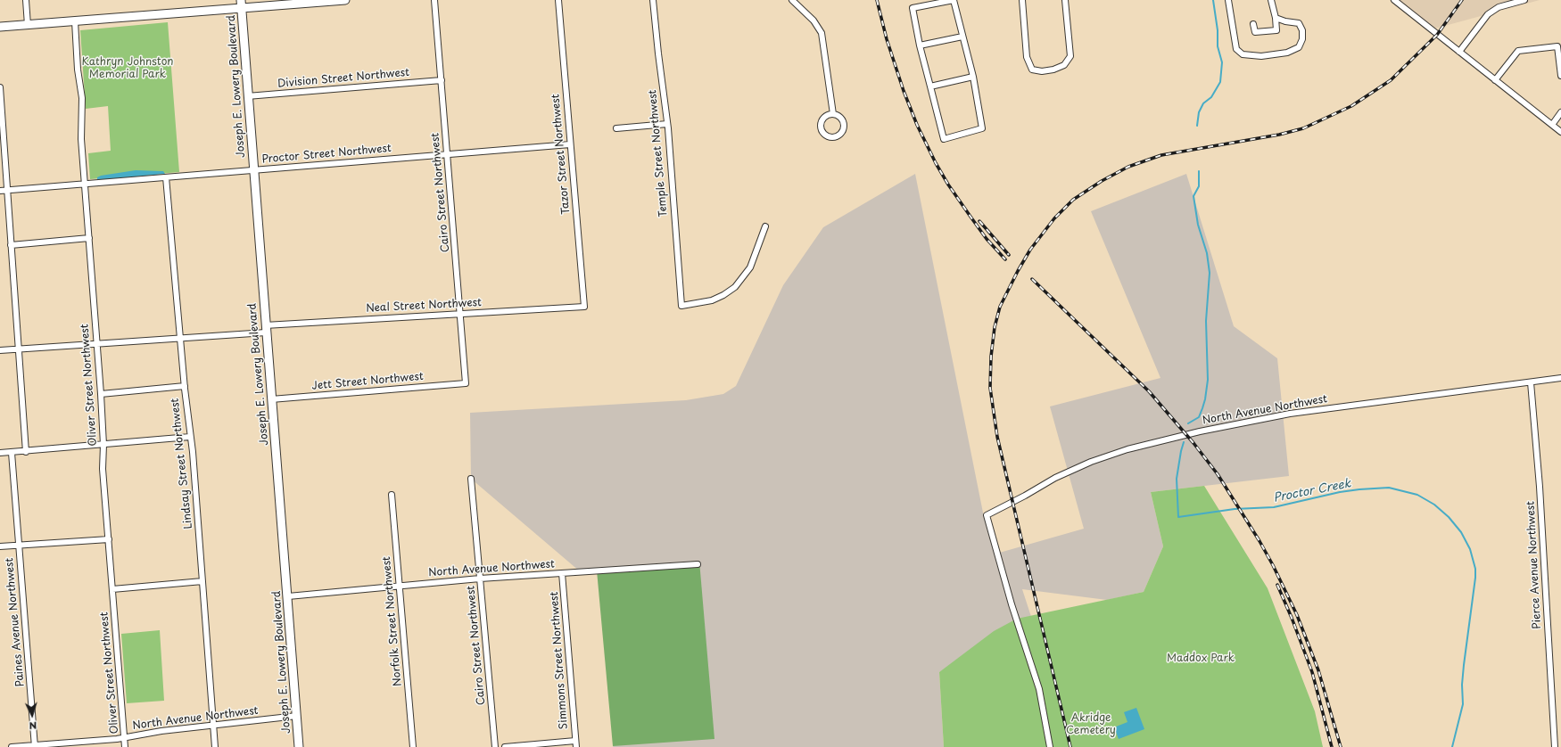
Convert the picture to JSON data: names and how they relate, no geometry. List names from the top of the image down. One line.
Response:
{"streets":{"main road":["Joseph E. Lowery Boulevard"],"street":["Division Street Northwest","Temple Street Northwest","Proctor Street Northwest","Tazor Street Northwest","Cairo Street Northwest","Neal Street Northwest","Jett Street Northwest","Oliver Street Northwest","North Avenue Northwest","Lindsay Street Northwest","Pierce Avenue Northwest","Norfolk Street Northwest","Paines Avenue Northwest","Simmons Street Northwest"]},"crossings":[["Division Street Northwest","Joseph E. Lowery Boulevard"],["Division Street Northwest","Cairo Street Northwest"],["Joseph E. Lowery Boulevard","Proctor Street Northwest"],["Joseph E. Lowery Boulevard","Neal Street Northwest"],["Joseph E. Lowery Boulevard","Jett Street Northwest"],["Joseph E. Lowery Boulevard","North Avenue Northwest"],["Proctor Street Northwest","Tazor Street Northwest"],["Proctor Street Northwest","Cairo Street Northwest"],["Proctor Street Northwest","Oliver Street Northwest"],["Proctor Street Northwest","Lindsay Street Northwest"],["Tazor Street Northwest","Neal Street Northwest"],["Cairo Street Northwest","Neal Street Northwest"],["Cairo Street Northwest","Jett Street Northwest"],["Cairo Street Northwest","North Avenue Northwest"],["Neal Street Northwest","Oliver Street Northwest"],["Neal Street Northwest","Lindsay Street Northwest"],["Oliver Street Northwest","North Avenue Northwest"],["North Avenue Northwest","Lindsay Street Northwest"],["North Avenue Northwest","Pierce Avenue Northwest"],["North Avenue Northwest","Norfolk Street Northwest"],["North Avenue Northwest","Paines Avenue Northwest"],["North Avenue Northwest","Simmons Street Northwest"]],"water":["Proctor Creek"],"parks":["Kathryn Johnston Memorial Park","Maddox Park","Akridge Cemetery"],"north":"bottom"}
